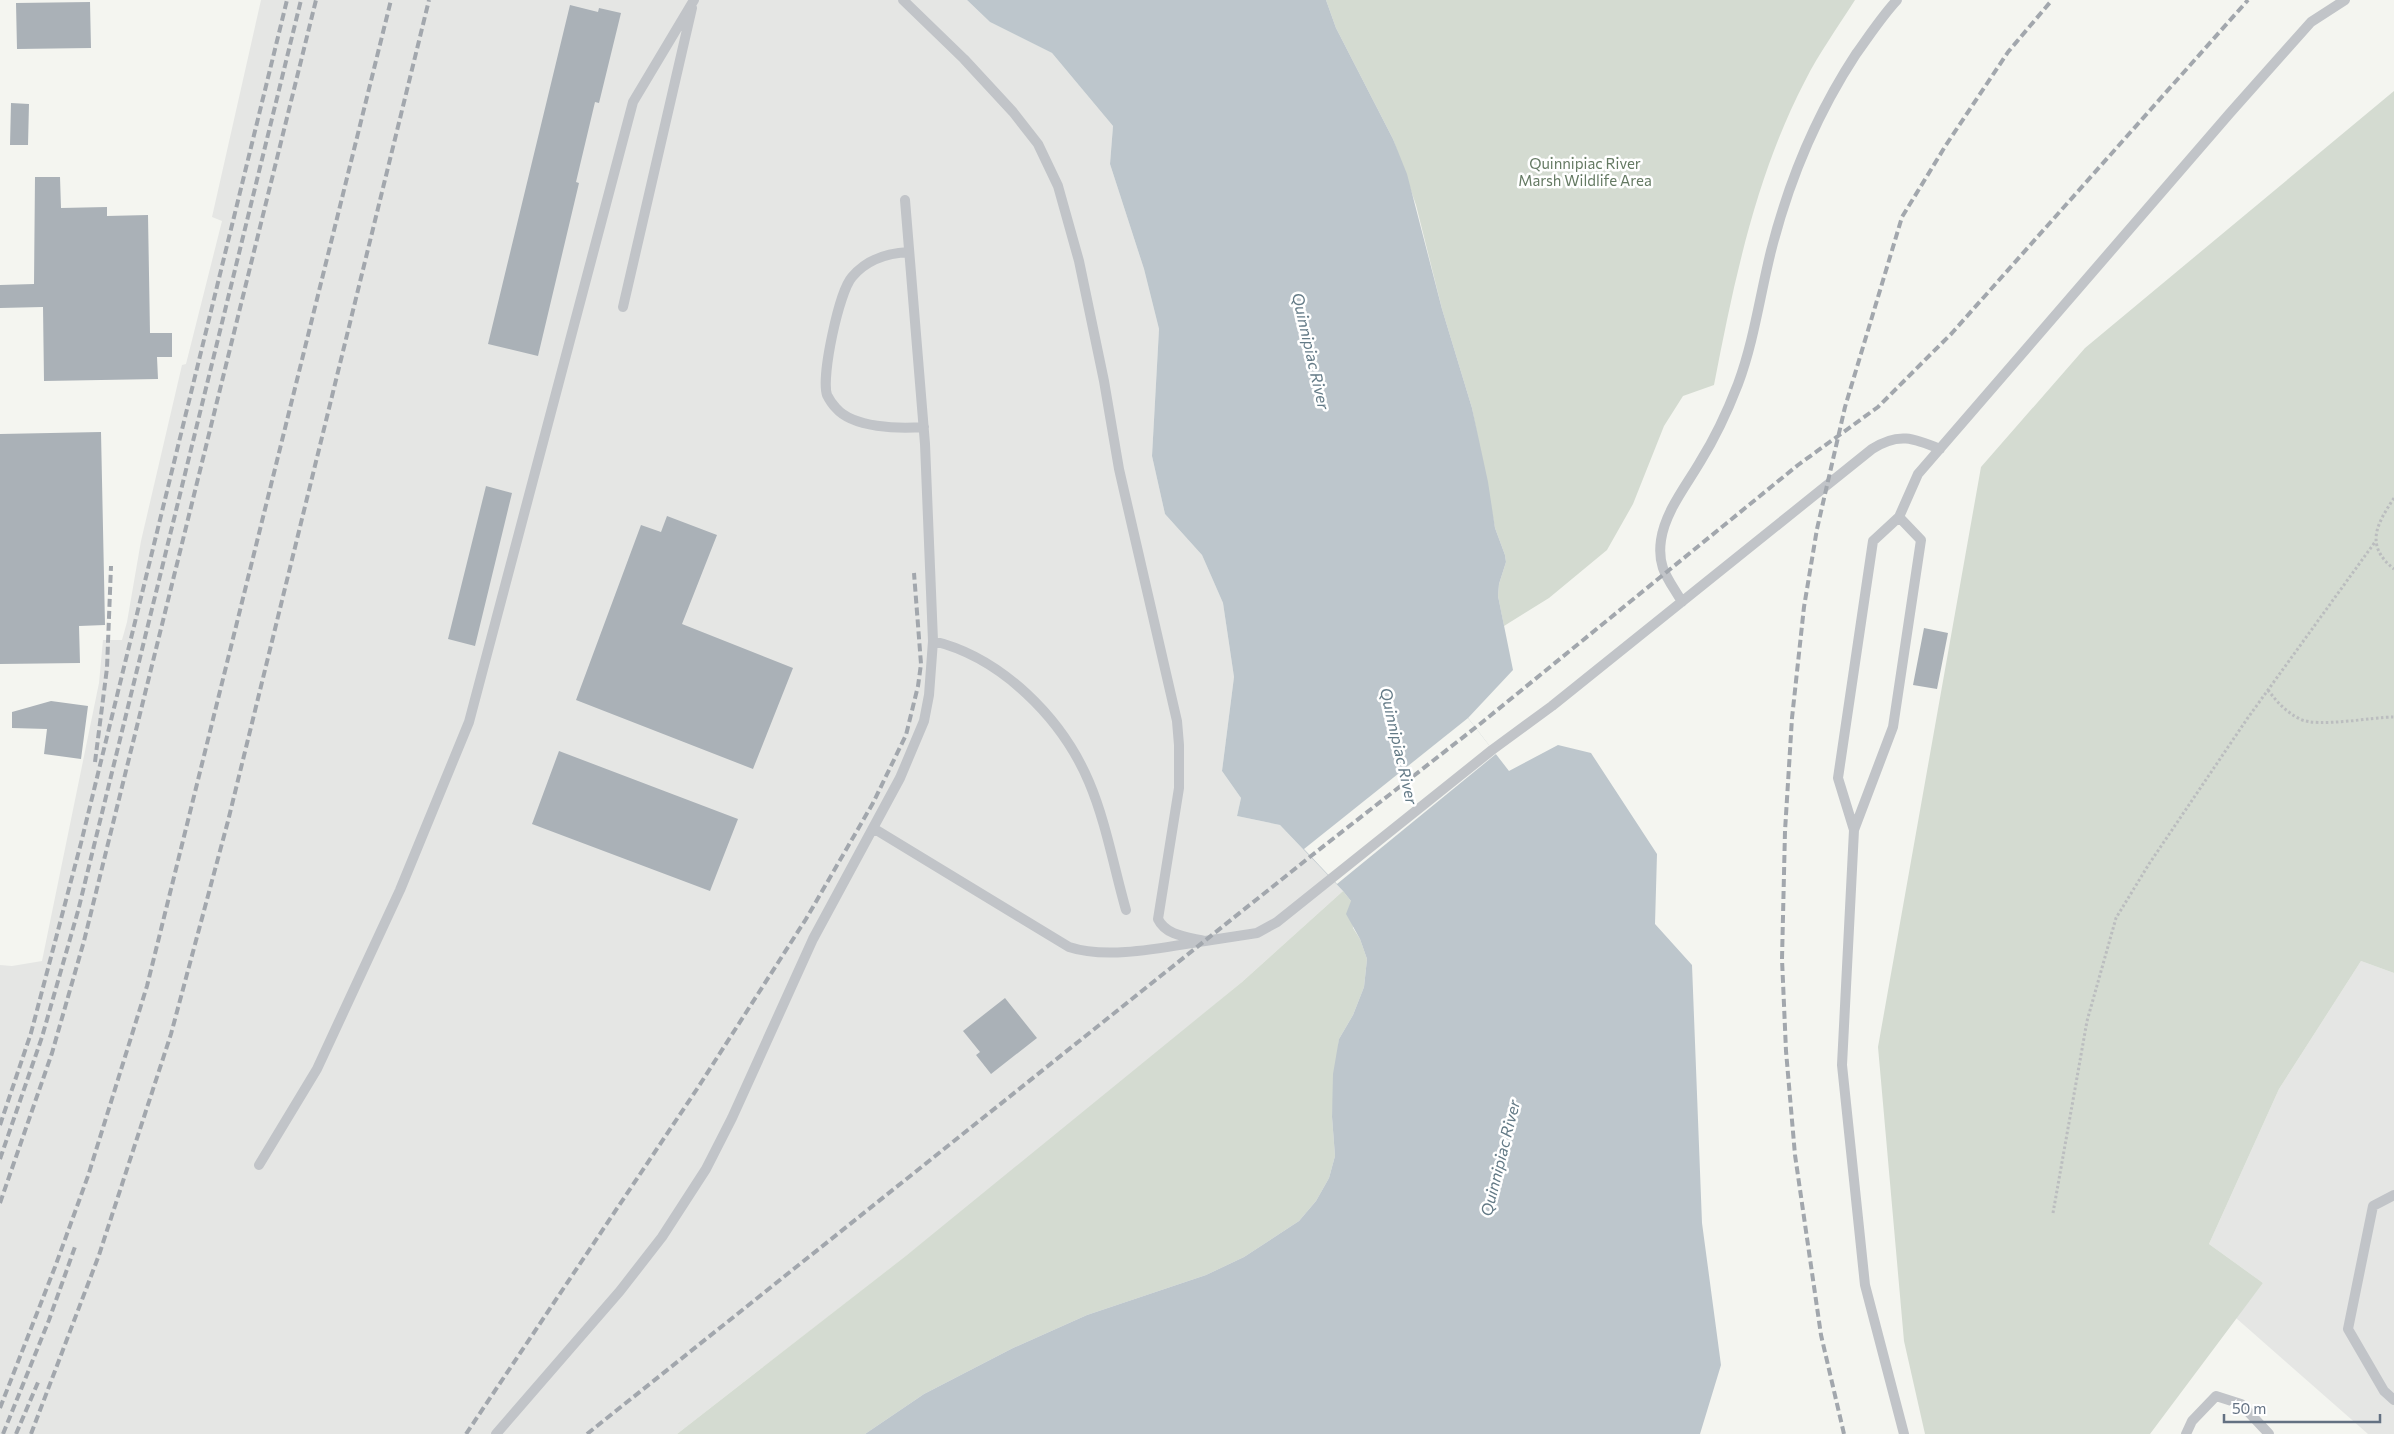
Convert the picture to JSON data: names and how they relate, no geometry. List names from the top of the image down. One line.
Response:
{"water":["Quinnipiac River"],"parks":["Quinnipiac River Marsh Wildlife Area"],"scale_bar":"50 m"}
